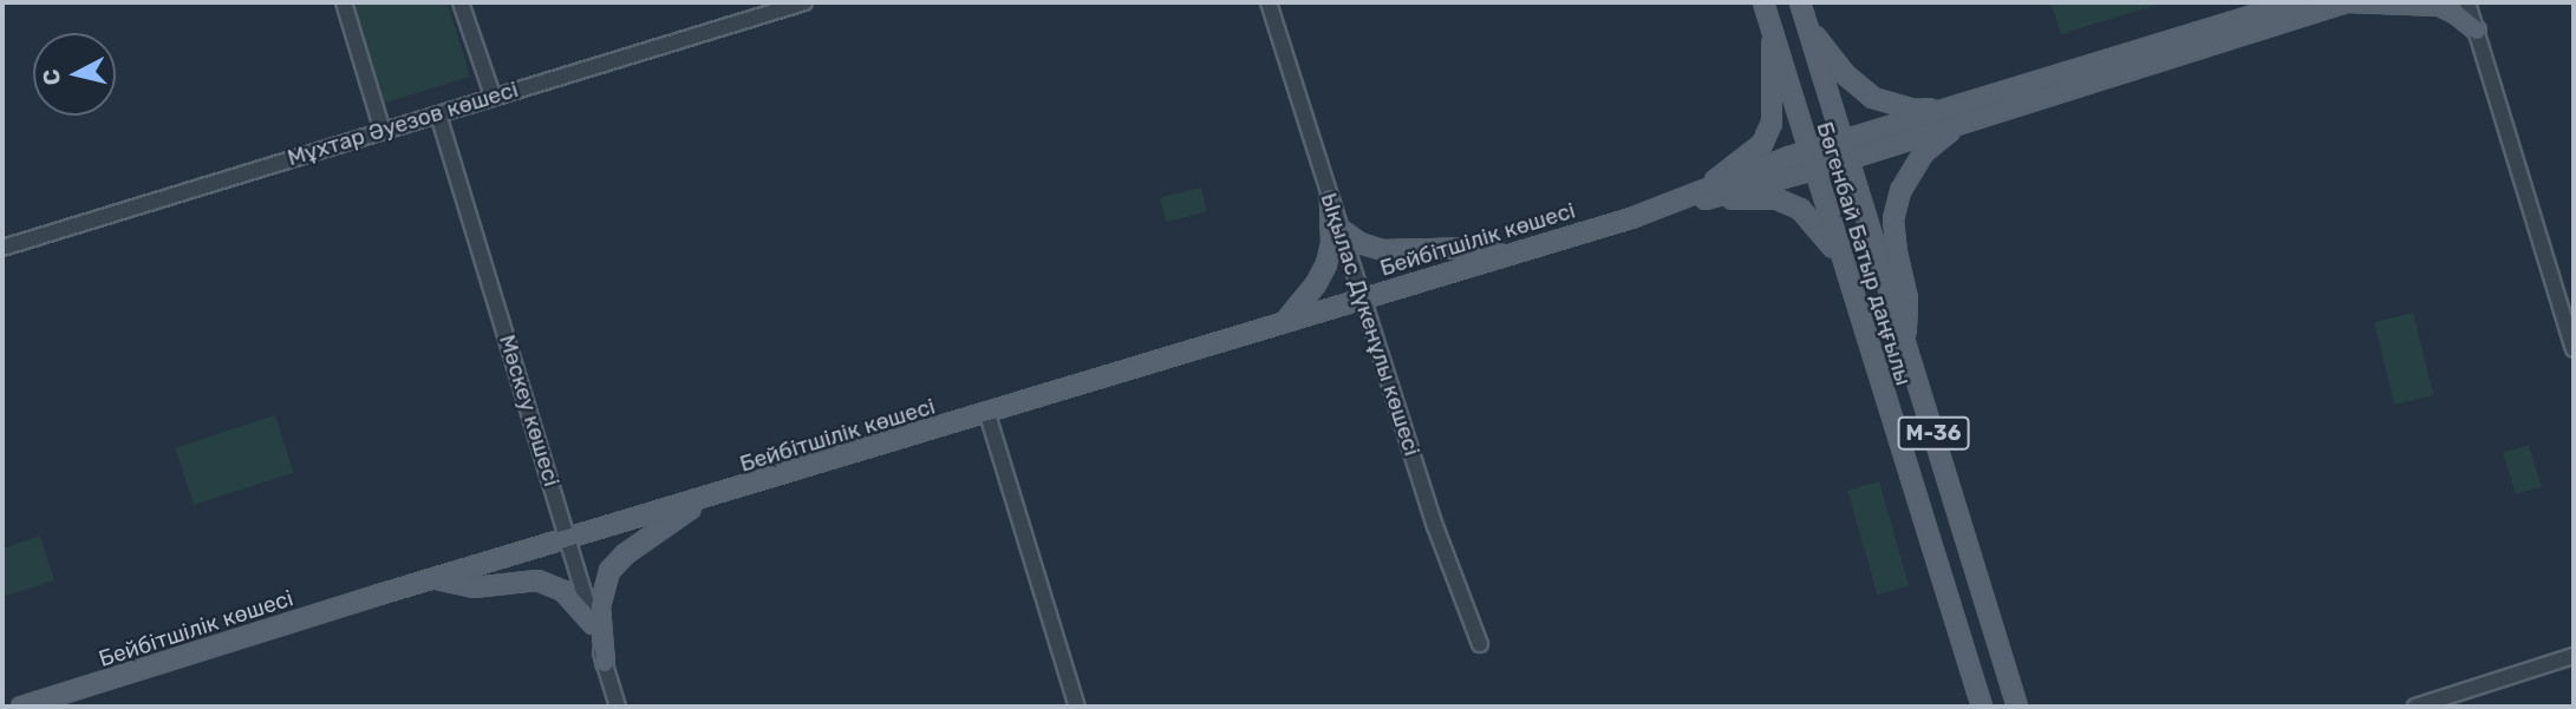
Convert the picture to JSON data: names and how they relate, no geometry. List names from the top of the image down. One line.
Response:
{"streets":{"main road":["Бейбітшілік көшесі","Бөгенбай Батыр даңғылы","M-36"],"street":["Мұхтар Әуезов көшесі","Ықылас Дүкенұлы көшесі","Мәскеу көшесі"]},"crossings":[["Мұхтар Әуезов көшесі","Мәскеу көшесі"],["Бейбітшілік көшесі","Бөгенбай Батыр даңғылы"],["Бейбітшілік көшесі","Ықылас Дүкенұлы көшесі"],["Бейбітшілік көшесі","Мәскеу көшесі"]],"north":"left"}
